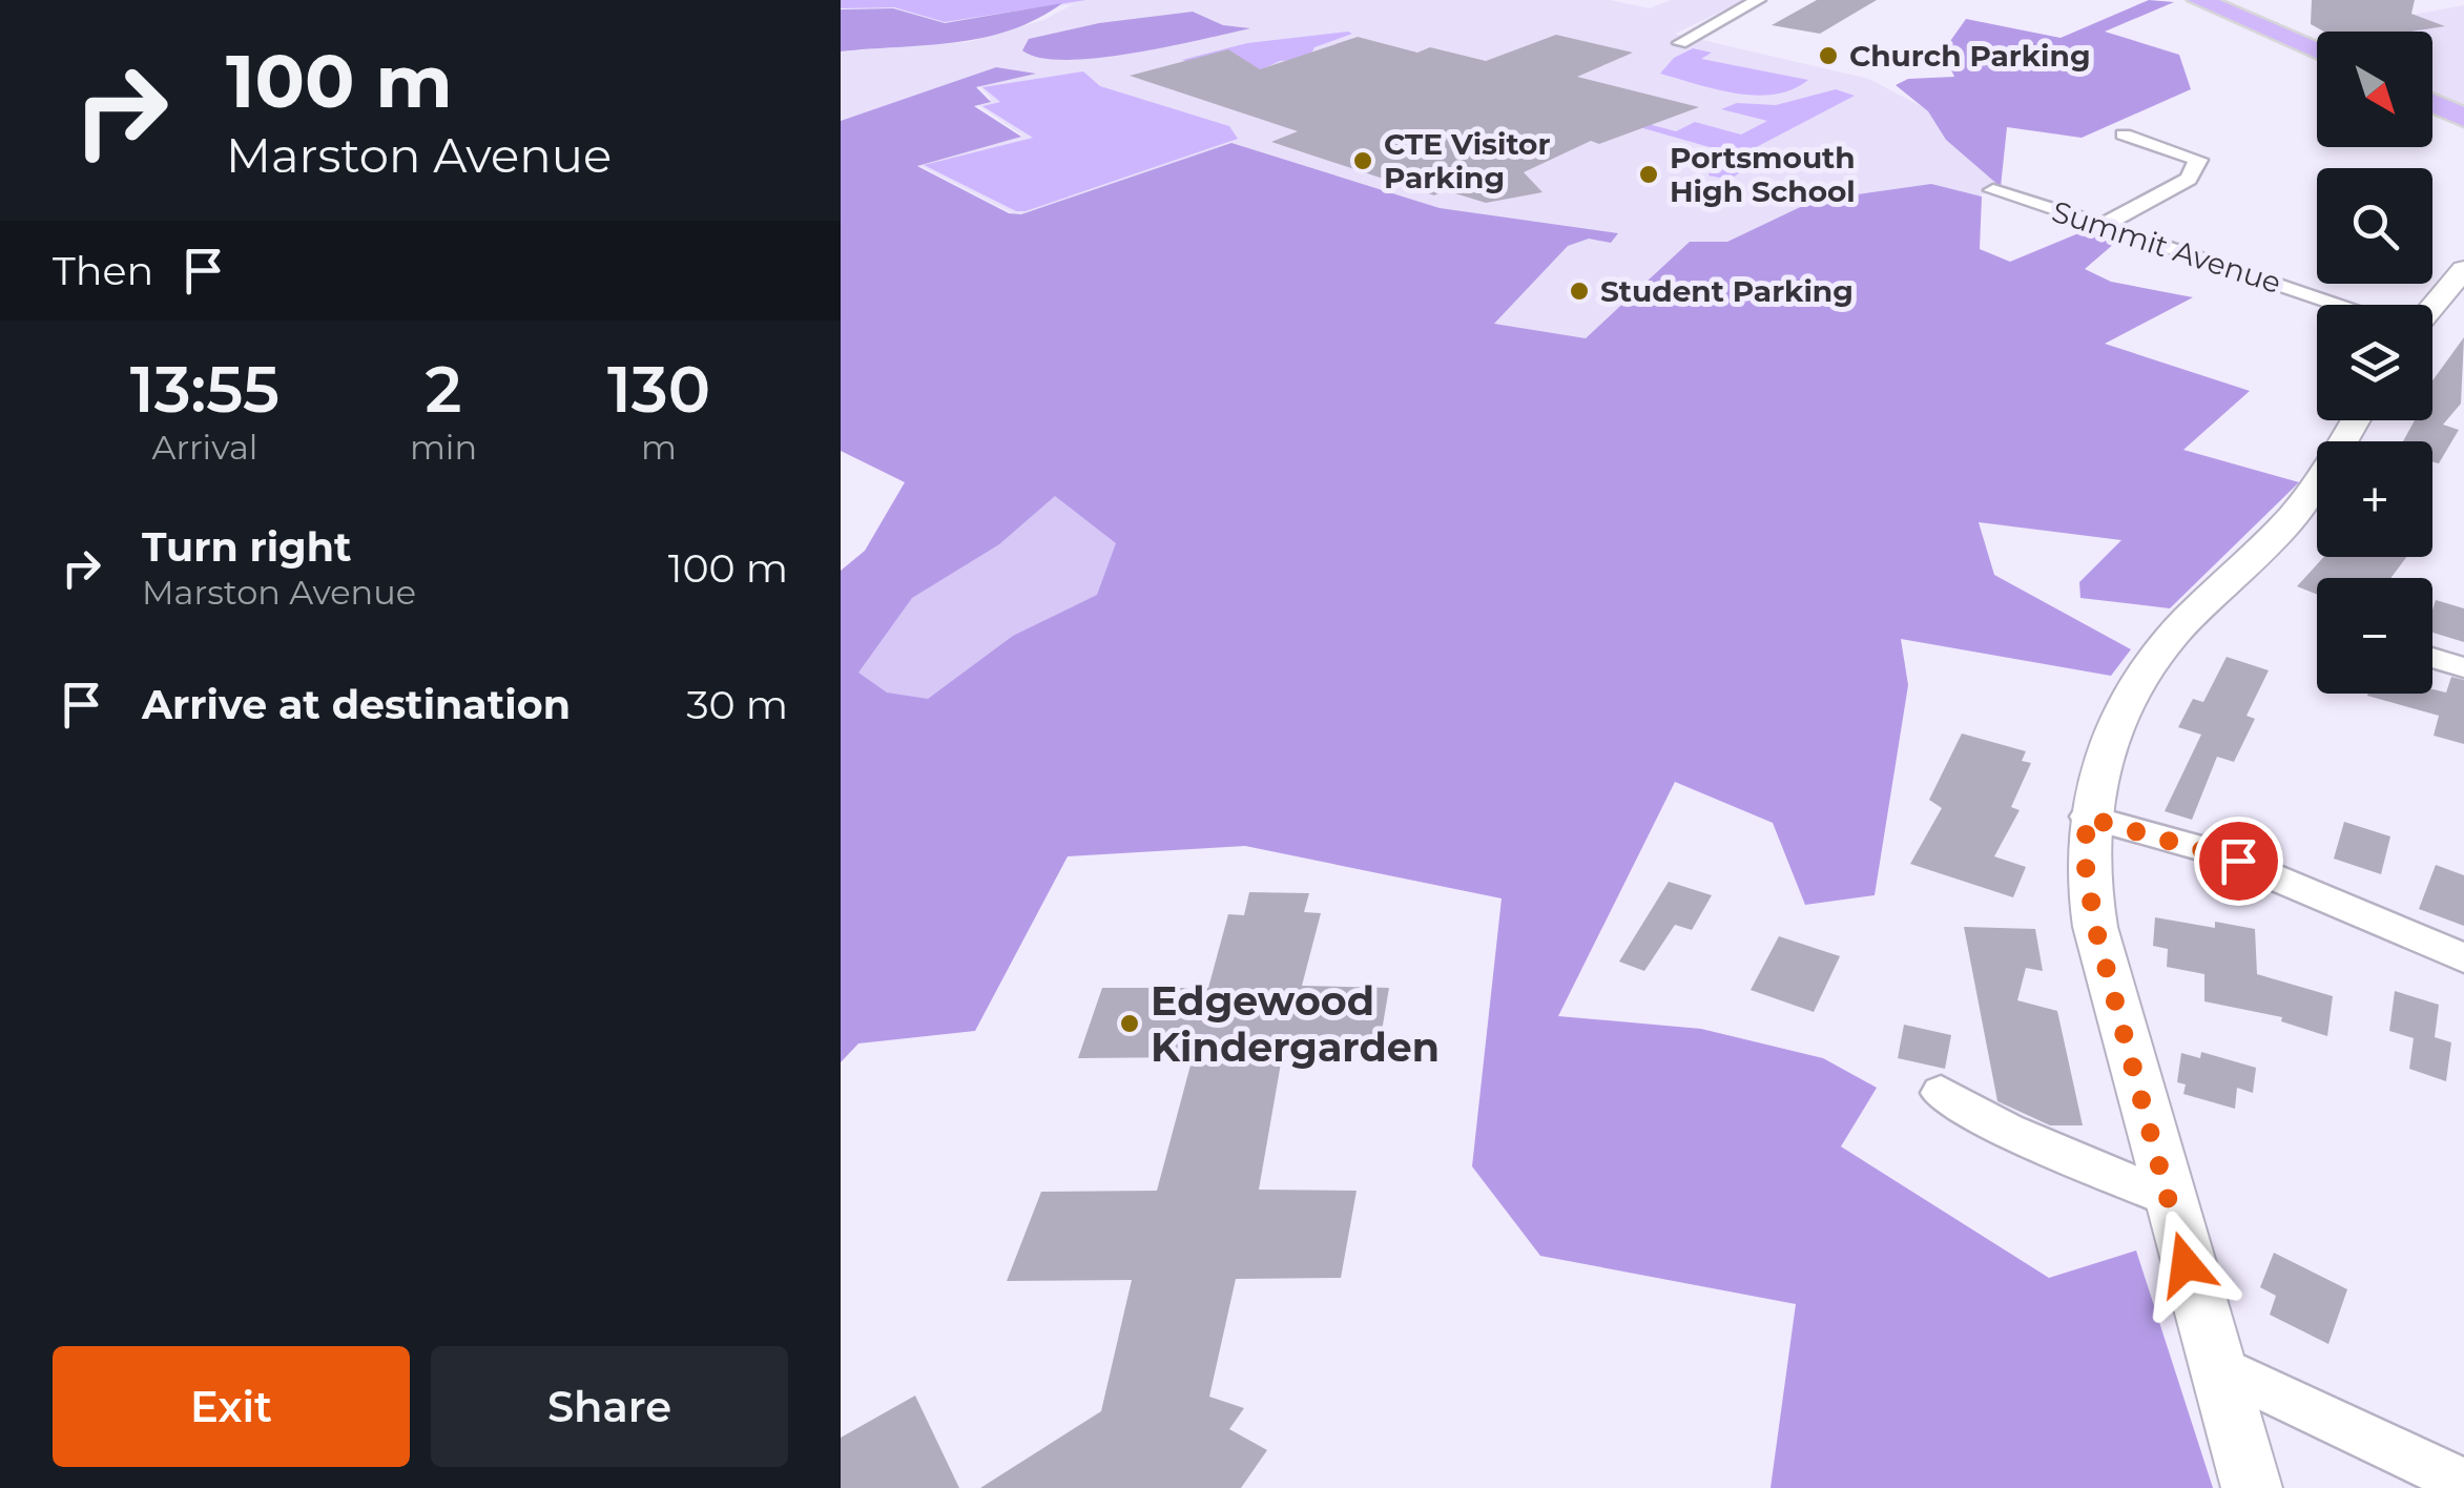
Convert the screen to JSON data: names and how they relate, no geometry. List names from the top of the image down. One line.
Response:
{"streets":{"street":["Summit Avenue"]},"places":["Church Parking","CTE Visitor Parking","Portsmouth High School","Student Parking","Edgewood Kindergarden"],"north":"bottom right","page":{"turn":["100 m","Marston Avenue"],"map_buttons":["+","−"],"then":"Then","eta":["13:55","Arrival","2","min","130","m"],"list":[{"name":"Turn right","note":"Marston Avenue","value":"100 m"},{"name":"Arrive at destination","value":"30 m"}],"buttons":["Exit","Share"]}}
